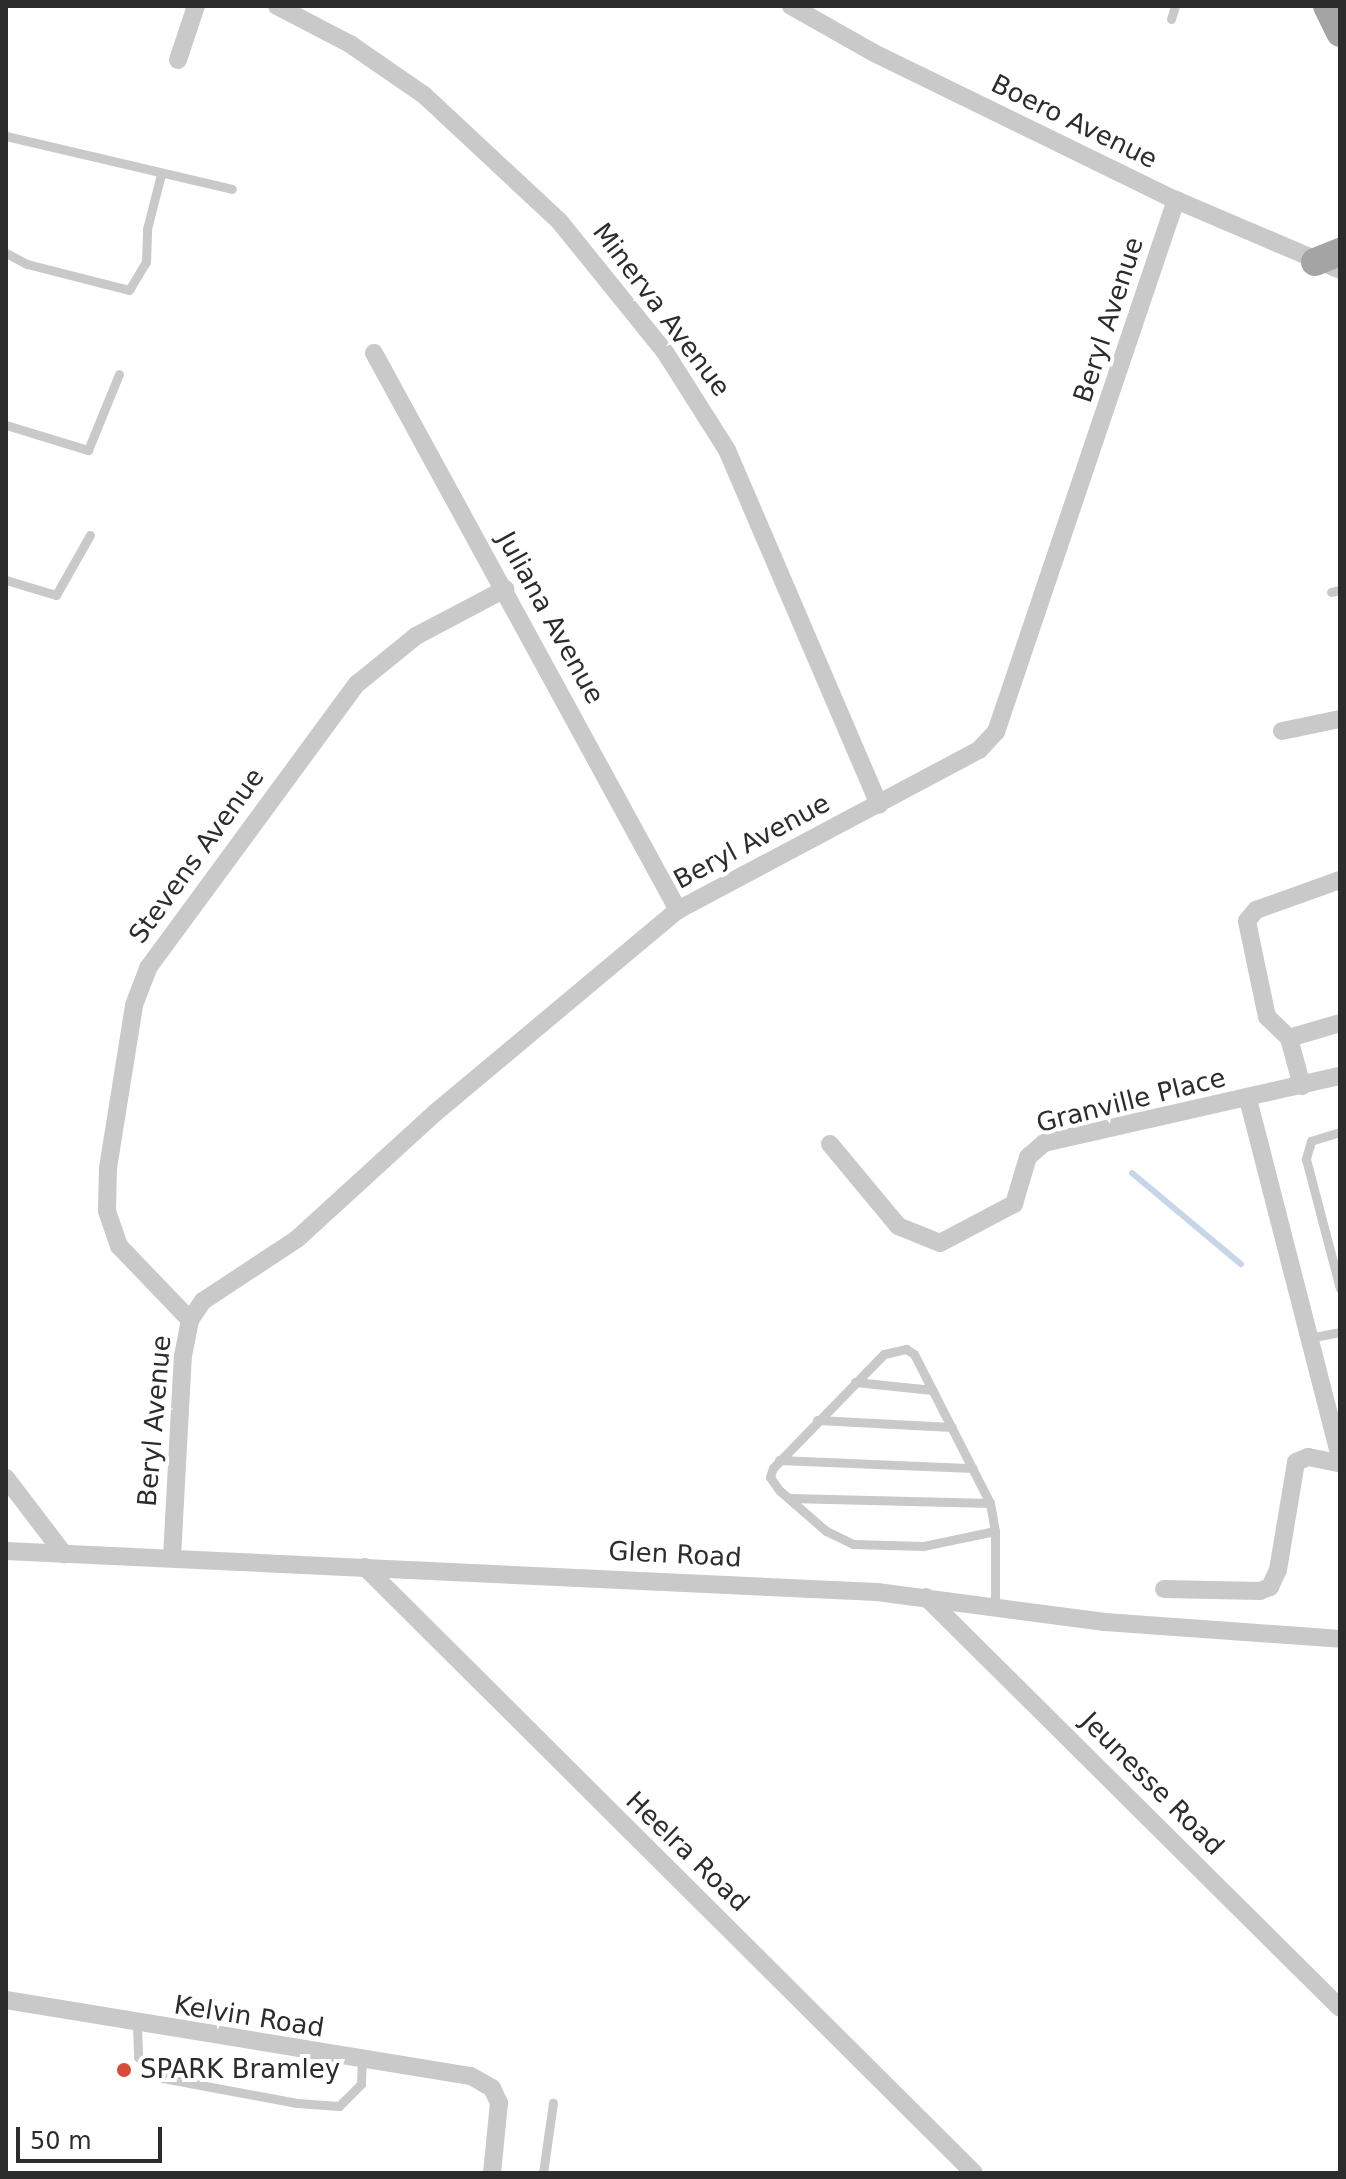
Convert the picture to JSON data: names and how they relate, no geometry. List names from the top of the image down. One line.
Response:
{"streets":{"street":["Boero Avenue","Minerva Avenue","Beryl Avenue","Juliana Avenue","Stevens Avenue","Granville Place","Glen Road","Jeunesse Road","Heelra Road","Kelvin Road"]},"crossings":[["Boero Avenue","Beryl Avenue"],["Minerva Avenue","Beryl Avenue"],["Beryl Avenue","Juliana Avenue"],["Beryl Avenue","Stevens Avenue"],["Beryl Avenue","Glen Road"],["Juliana Avenue","Stevens Avenue"],["Glen Road","Jeunesse Road"],["Glen Road","Heelra Road"]],"places":["SPARK Bramley"],"scale_bar":"50 m"}
